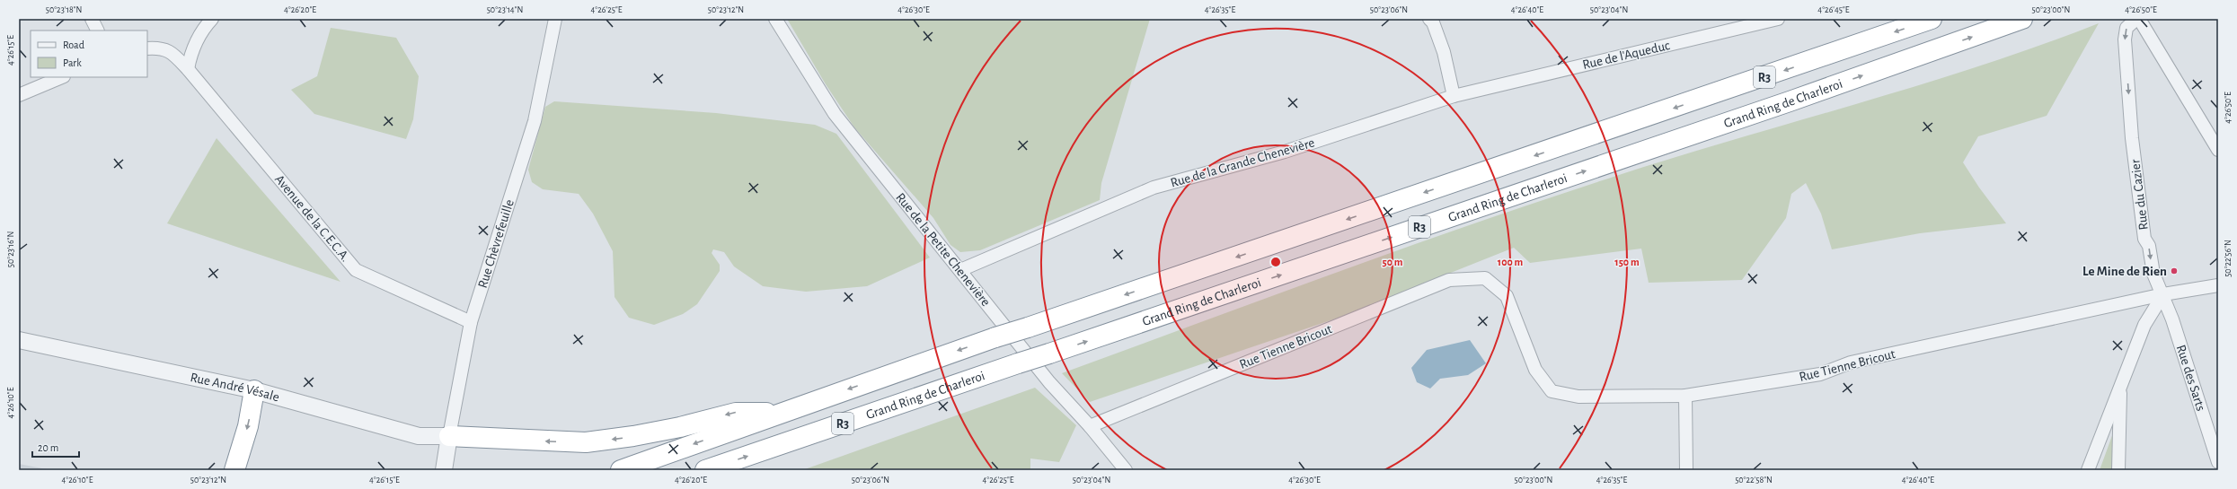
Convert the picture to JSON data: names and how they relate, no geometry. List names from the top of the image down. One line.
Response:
{"streets":{"highway":["R3","Grand Ring de Charleroi"],"street":["Rue de l'Aqueduc","Rue de la Grande Chenevière","Rue du Cazier","Avenue de la C.E.C.A.","Rue Chèvrefeuille","Rue de la Petite Chenevière","Rue Tienne Bricout","Rue des Sarts","Rue André Vésale"]},"crossings":[["Rue de l'Aqueduc","Rue de la Grande Chenevière"],["Rue de la Grande Chenevière","Rue de la Petite Chenevière"],["Rue du Cazier","Rue Tienne Bricout"],["Rue du Cazier","Rue des Sarts"],["Avenue de la C.E.C.A.","Rue Chèvrefeuille"],["Rue Chèvrefeuille","Rue André Vésale"],["Rue de la Petite Chenevière","Rue Tienne Bricout"],["Rue Tienne Bricout","Rue des Sarts"]],"one_way":["Rue du Cazier"],"places":["Le Mine de Rien"],"legend":["Road","Park"],"scale_bar":"20 m","coordinates":["50°23'18\"N","4°26'20\"E","50°23'14\"N","4°26'25\"E","50°23'12\"N","4°26'30\"E","4°26'35\"E","50°23'06\"N","4°26'40\"E","50°23'04\"N","4°26'45\"E","50°23'00\"N","4°26'50\"E","4°26'15\"E","50°23'16\"N","50°22'56\"N","4°26'10\"E","50°22'58\"N"],"rings":["50 m","100 m","150 m"]}
